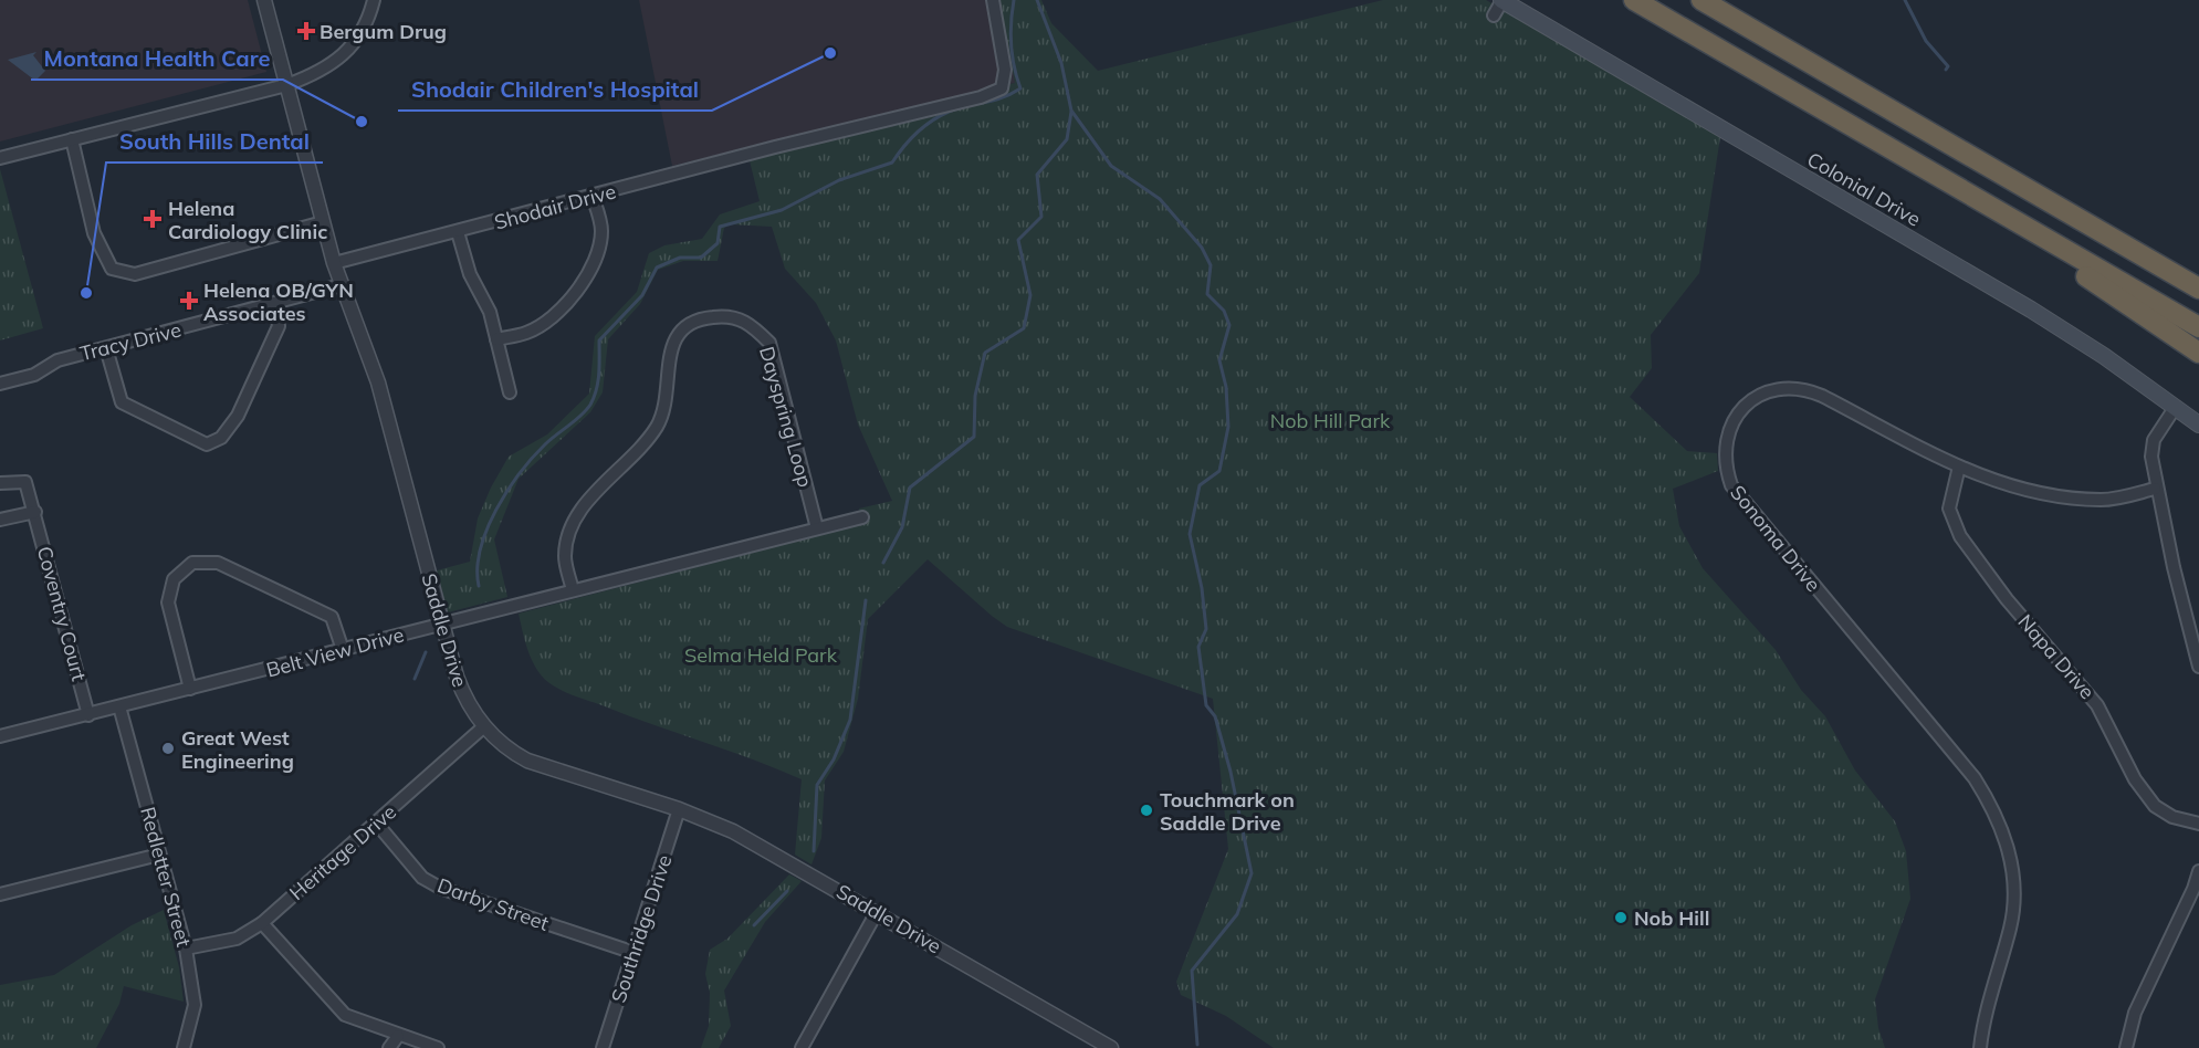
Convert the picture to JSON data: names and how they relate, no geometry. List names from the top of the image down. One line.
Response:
{"streets":{"main road":["Colonial Drive"],"street":["Shodair Drive","Tracy Drive","Dayspring Loop","Sonoma Drive","Coventry Court","Saddle Drive","Belt View Drive","Napa Drive","Heritage Drive","Redletter Street","Darby Street","Southridge Drive"]},"crossings":[["Shodair Drive","Saddle Drive"],["Tracy Drive","Saddle Drive"],["Dayspring Loop","Belt View Drive"],["Sonoma Drive","Napa Drive"],["Coventry Court","Belt View Drive"],["Saddle Drive","Belt View Drive"],["Saddle Drive","Heritage Drive"],["Saddle Drive","Southridge Drive"],["Belt View Drive","Redletter Street"],["Heritage Drive","Redletter Street"],["Heritage Drive","Darby Street"],["Darby Street","Southridge Drive"]],"parks":["Nob Hill Park","Selma Held Park"],"places":{"health":["Bergum Drug","Helena Cardiology Clinic","Helena OB/GYN Associates"],"other":["Shodair Children's Hospital","Montana Health Care","South Hills Dental","Great West Engineering","Touchmark on Saddle Drive","Nob Hill"]}}
